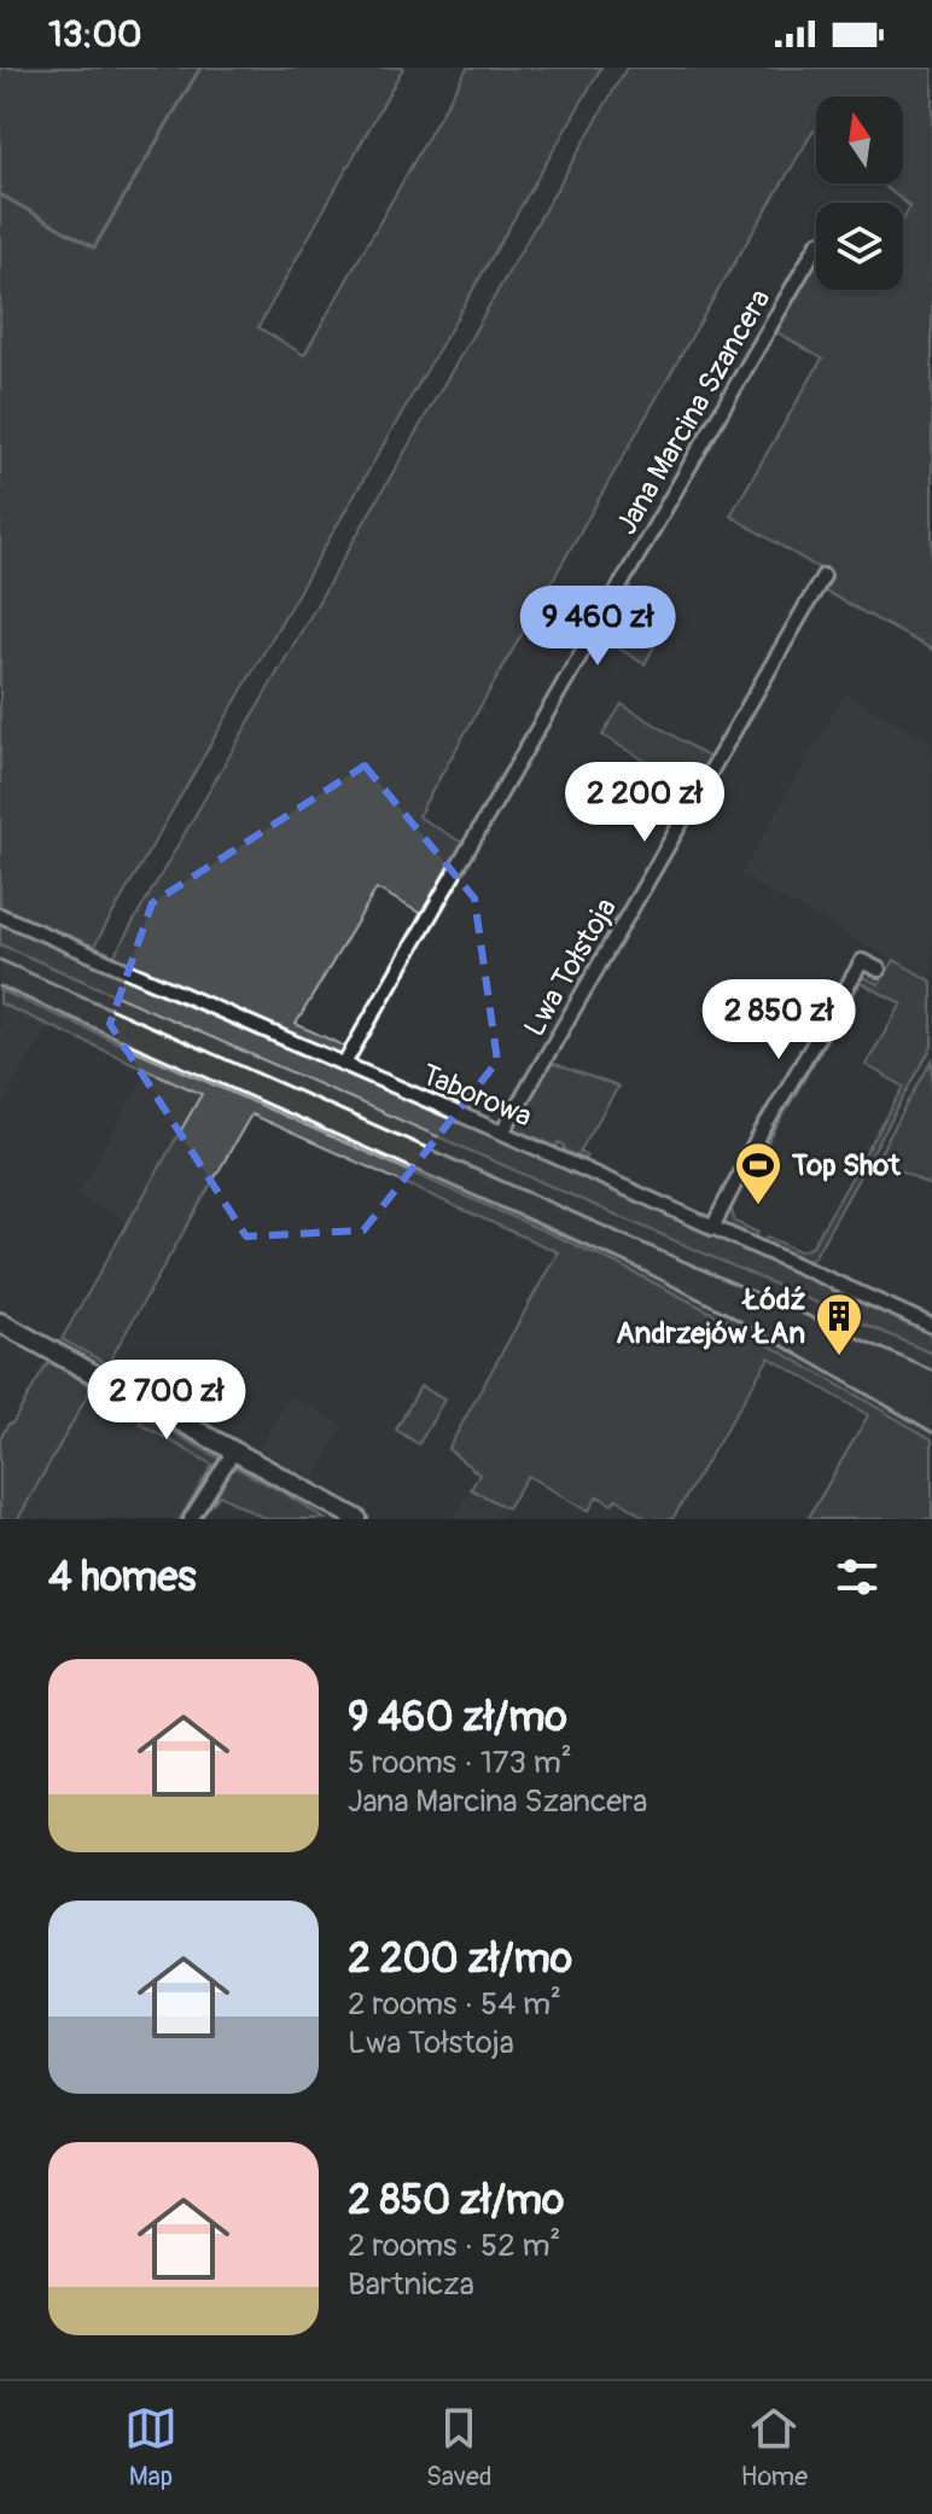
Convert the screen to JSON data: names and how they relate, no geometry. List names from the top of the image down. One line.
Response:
{"streets":{"street":["Jana Marcina Szancera","Lwa Tołstoja","Taborowa"]},"crossings":[["Jana Marcina Szancera","Taborowa"],["Lwa Tołstoja","Taborowa"]],"places":{"sports":["Top Shot"],"building":["Łódź Andrzejów ŁAn"]},"north":"top","page":{"status":"13:00","price":["9 460 zł","2 200 zł","2 850 zł","2 700 zł"],"heading":"4 homes","list":[{"name":"9 460 zł/mo","note":"5 rooms · 173 m² · Jana Marcina Szancera"},{"name":"2 200 zł/mo","note":"2 rooms · 54 m² · Lwa Tołstoja"},{"name":"2 850 zł/mo","note":"2 rooms · 52 m² · Bartnicza"}],"tabs":["Map","Saved","Home"]}}
